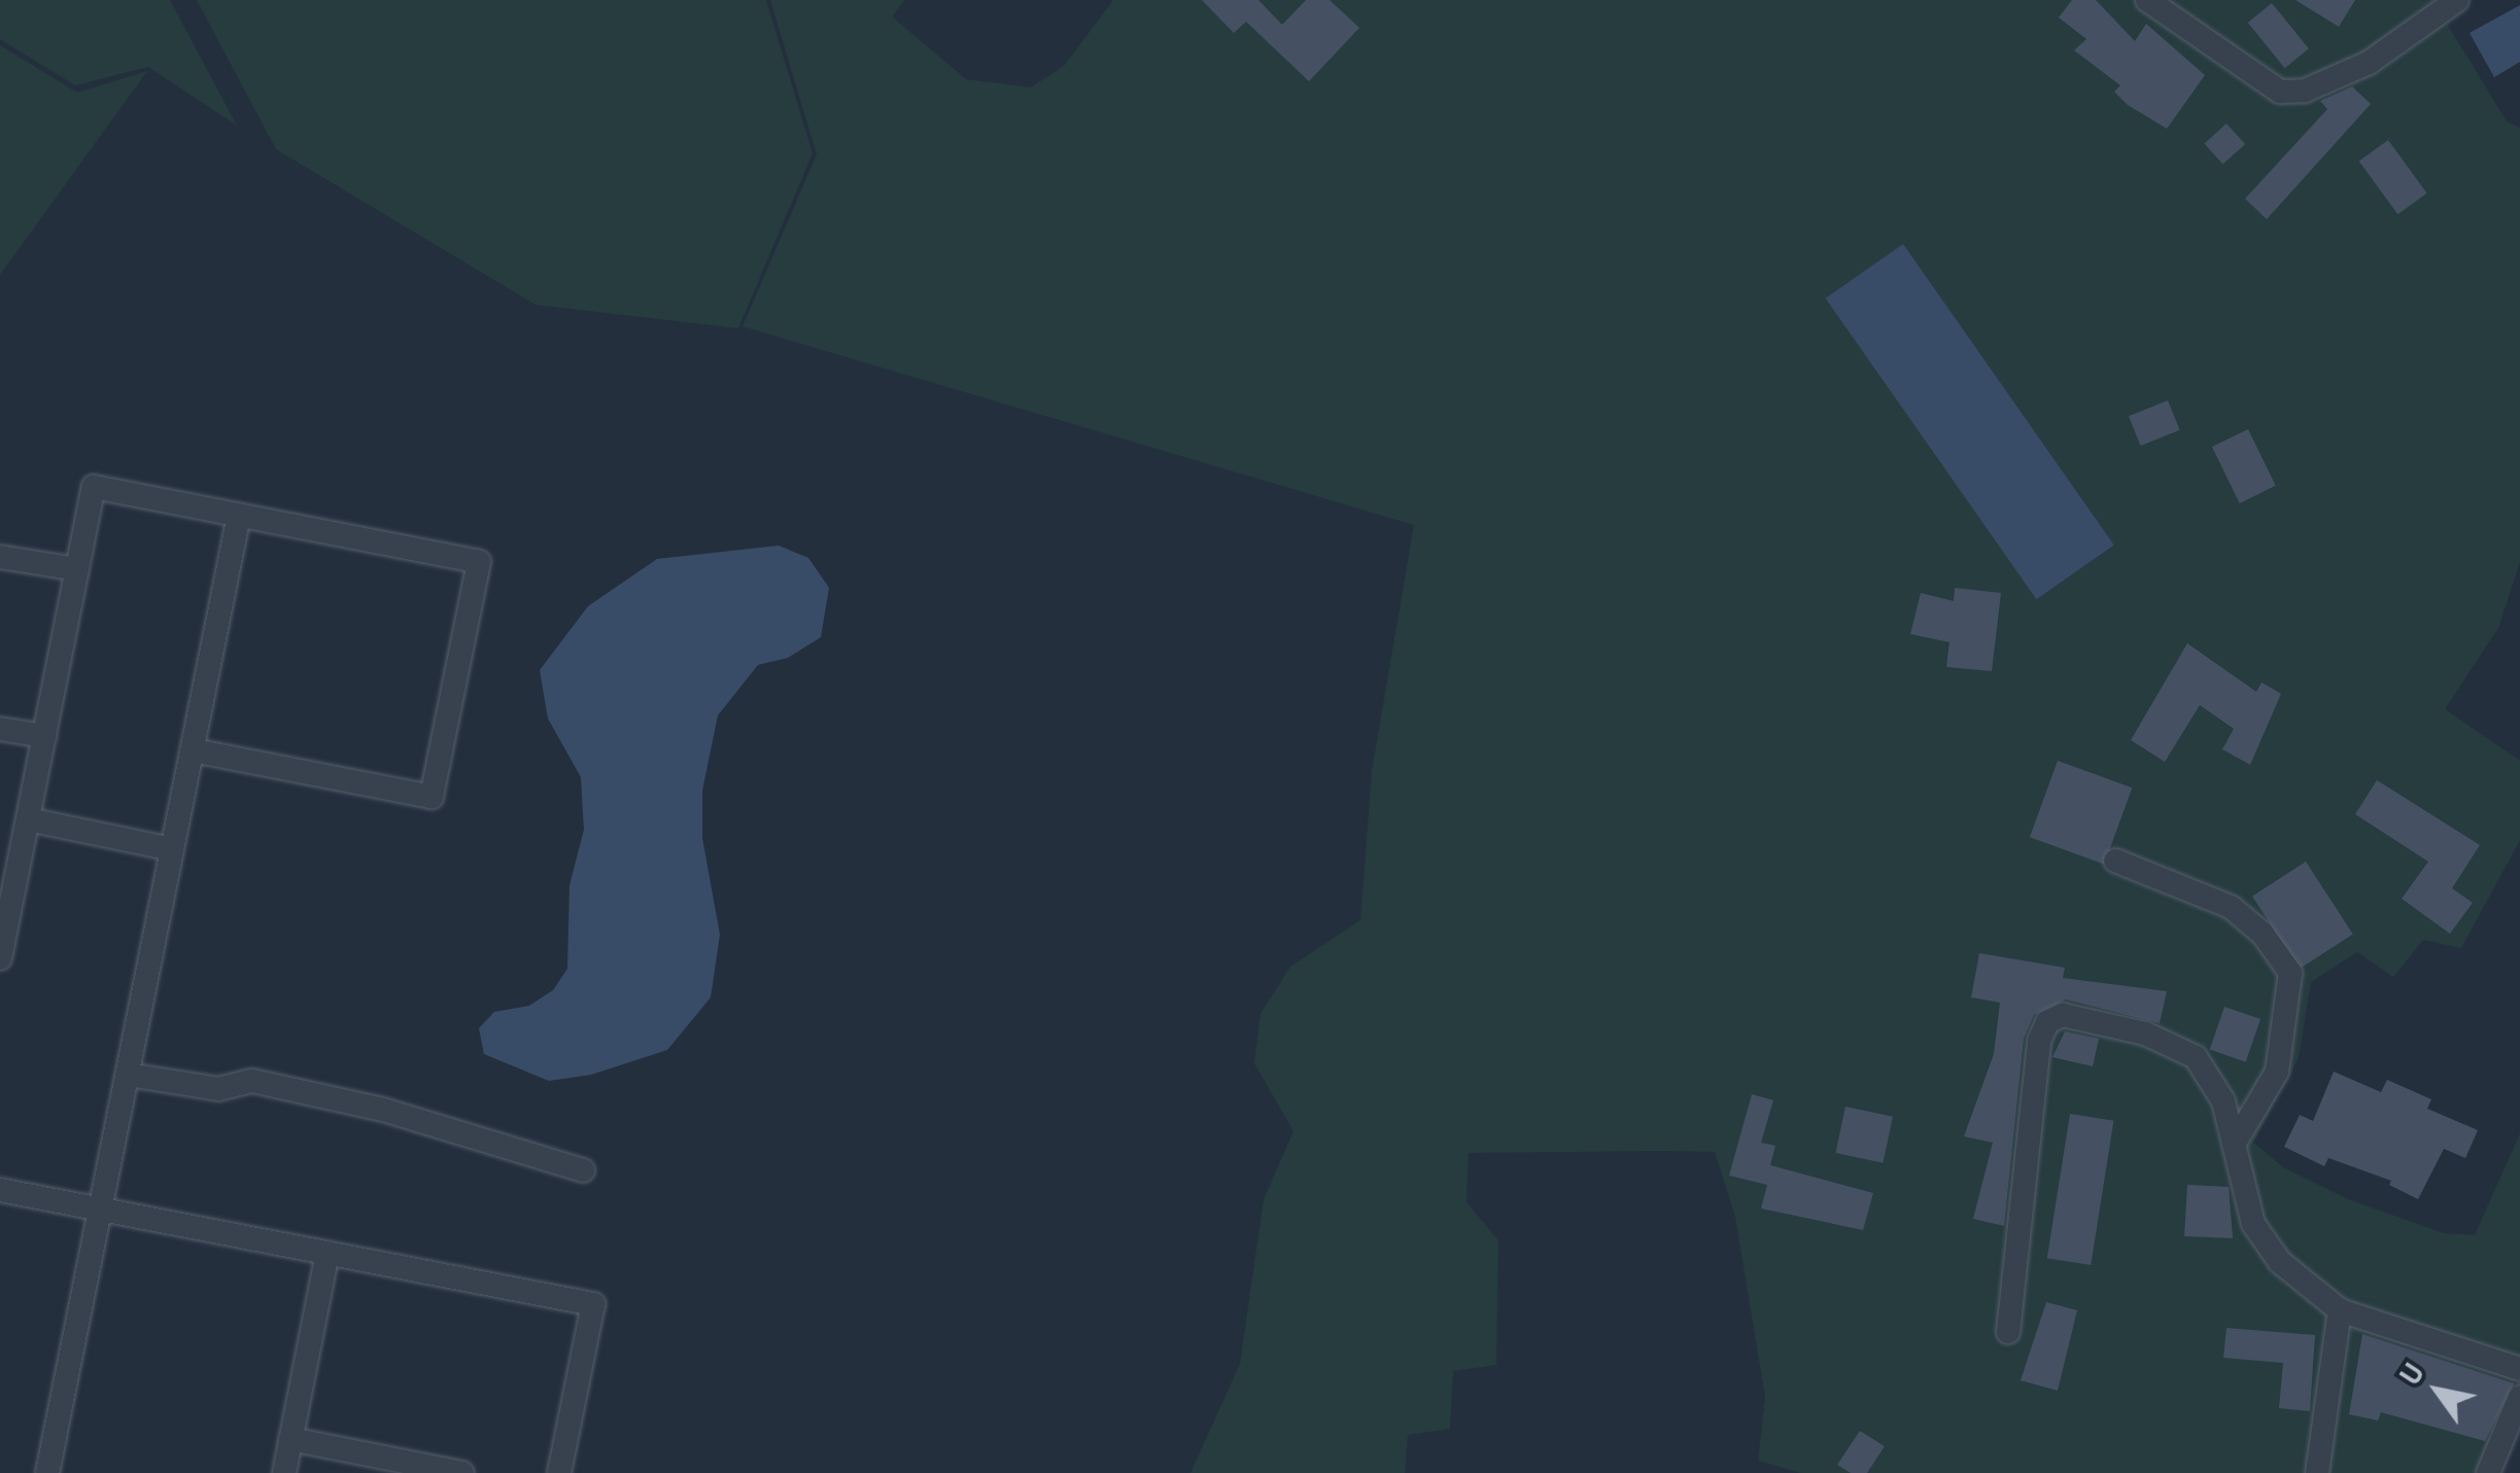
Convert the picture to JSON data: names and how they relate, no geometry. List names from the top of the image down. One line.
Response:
{"north":"top left"}
